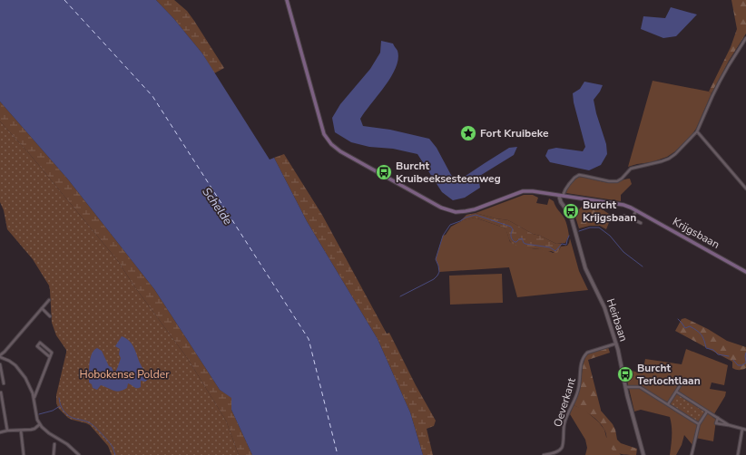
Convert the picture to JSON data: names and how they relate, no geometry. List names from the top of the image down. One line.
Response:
{"streets":{"main road":["Krijgsbaan"],"street":["Heirbaan","Oeverkant"]},"crossings":[["Krijgsbaan","Heirbaan"],["Heirbaan","Oeverkant"]],"water":["Schelde"],"parks":["Hobokense Polder"],"places":{"place":["Fort Kruibeke"],"bus stop":["Burcht Kruibeeksesteenweg","Burcht Krijgsbaan","Burcht Terlochtlaan"]}}
